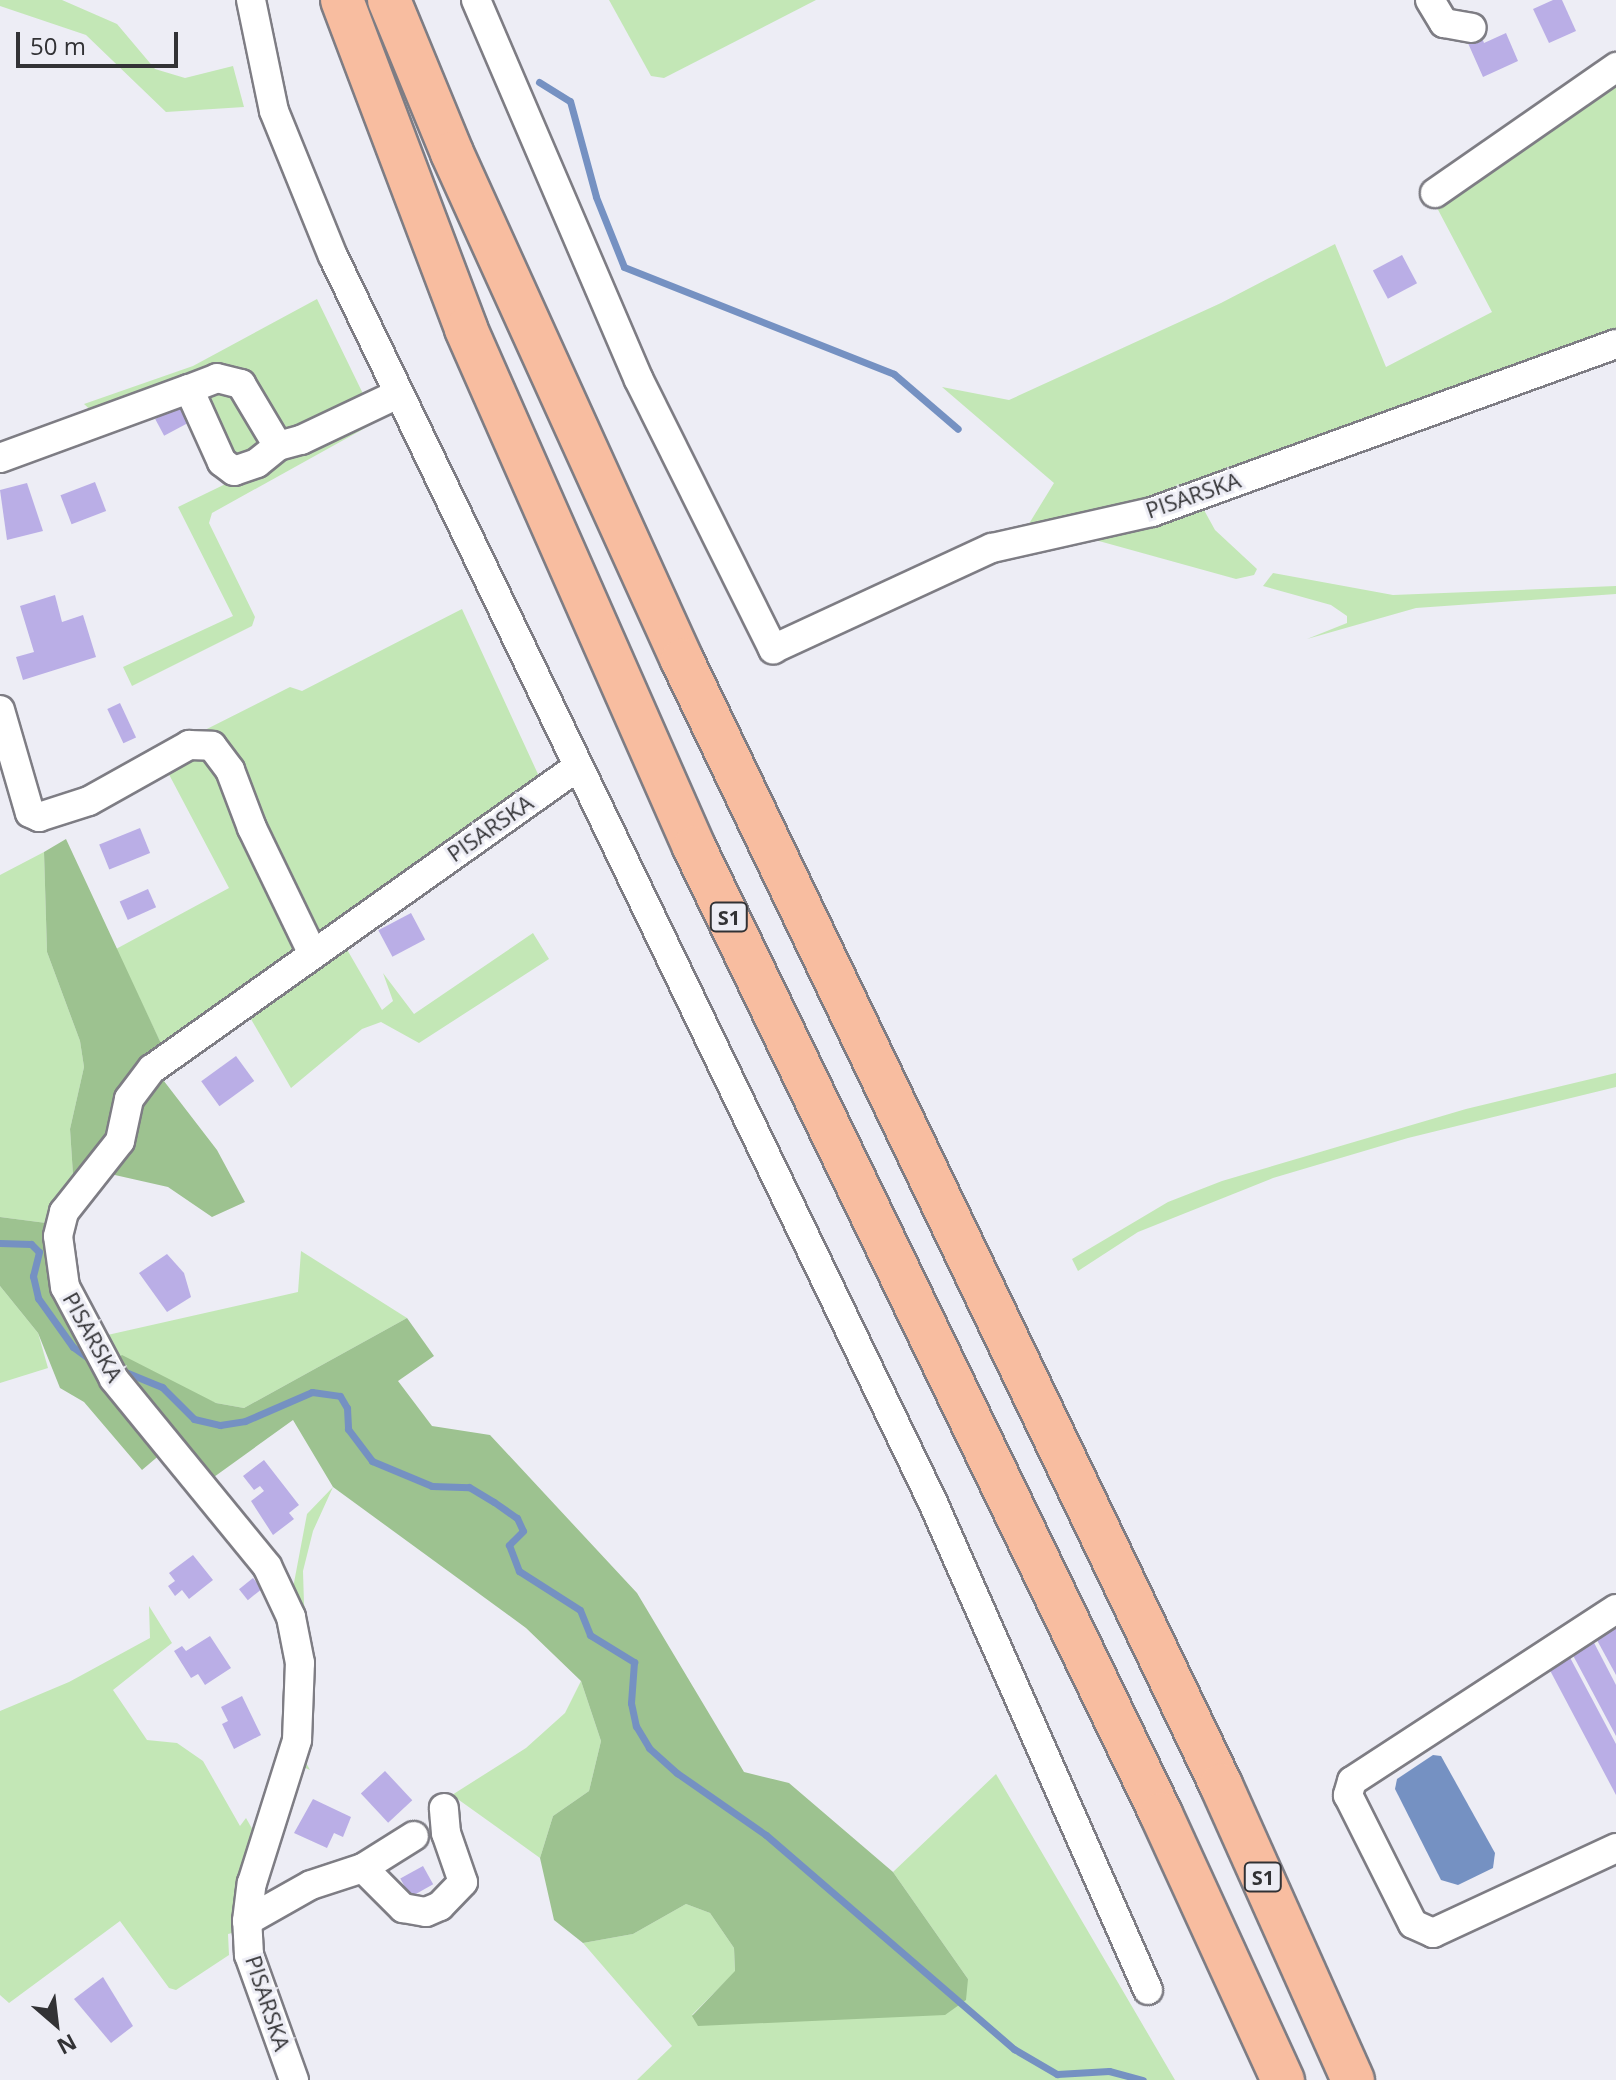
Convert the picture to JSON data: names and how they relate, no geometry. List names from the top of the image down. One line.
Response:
{"streets":{"highway":["S1"],"street":["PISARSKA"]},"scale_bar":"50 m","north":"bottom right"}
